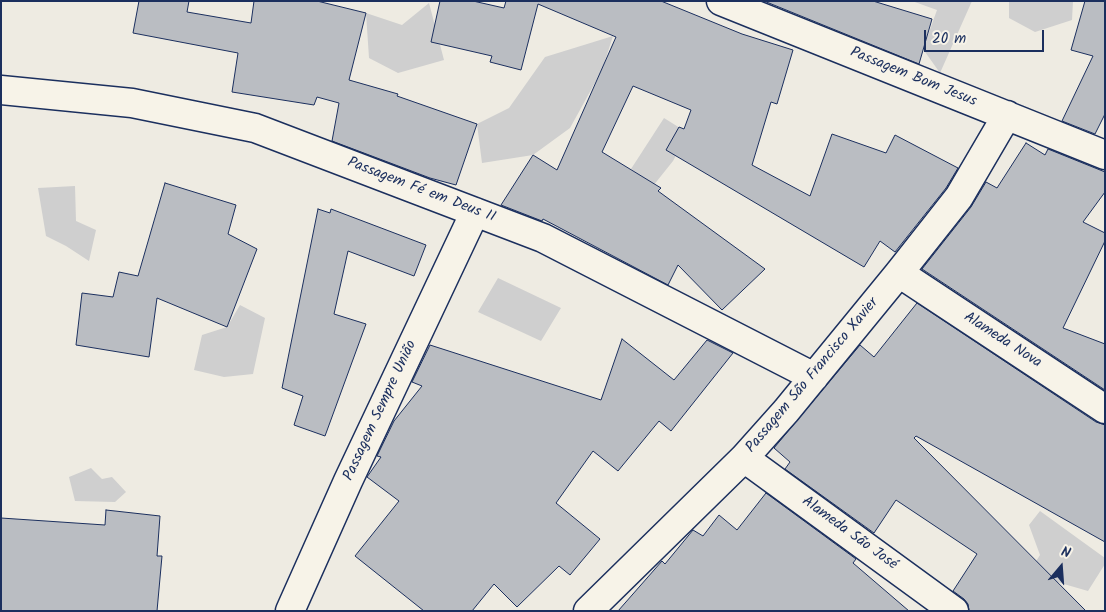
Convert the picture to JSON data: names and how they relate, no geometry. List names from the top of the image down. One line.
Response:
{"streets":{"street":["Passagem Bom Jesus","Passagem Fé em Deus II","Alameda Nova","Passagem São Francisco Xavier","Passagem Sempre União","Alameda São José"]},"crossings":[["Passagem Bom Jesus","Passagem São Francisco Xavier"],["Passagem Fé em Deus II","Passagem São Francisco Xavier"],["Passagem Fé em Deus II","Passagem Sempre União"],["Alameda Nova","Passagem São Francisco Xavier"],["Passagem São Francisco Xavier","Alameda São José"]],"scale_bar":"20 m","north":"top"}
